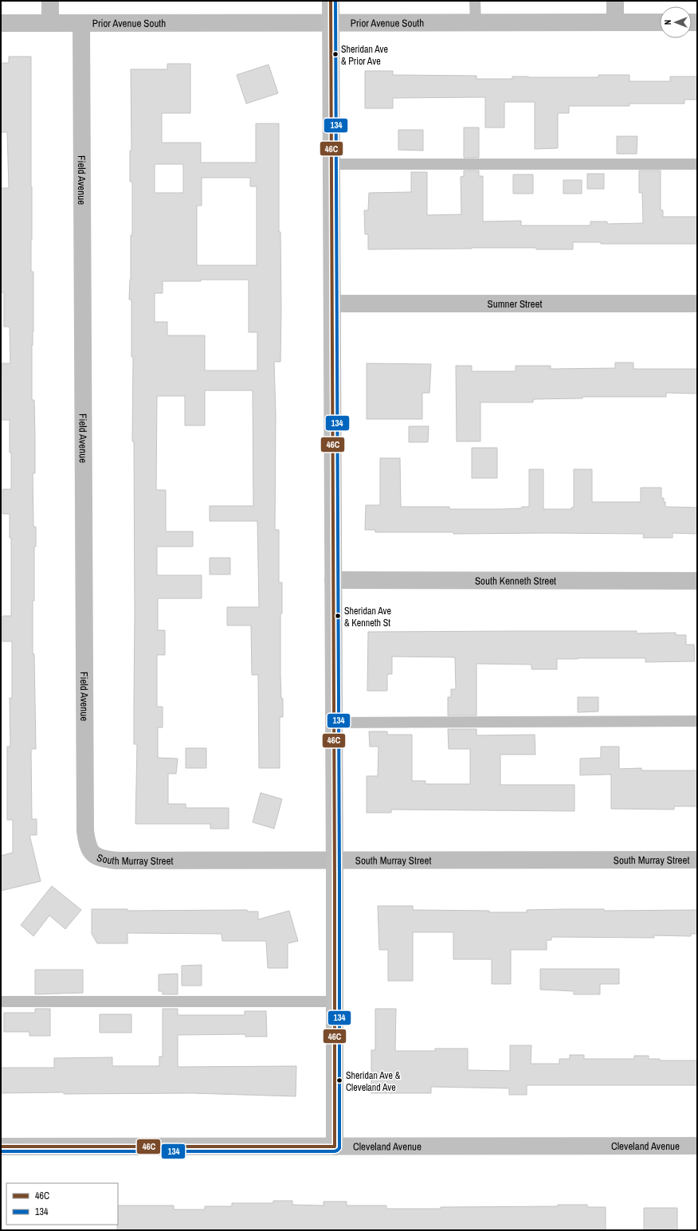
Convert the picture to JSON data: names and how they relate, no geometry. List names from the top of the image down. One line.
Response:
{"streets":{"street":["Prior Avenue South","Field Avenue","Sumner Street","South Kenneth Street","South Murray Street","Cleveland Avenue"]},"crossings":[["Prior Avenue South","Field Avenue"],["Field Avenue","South Murray Street"]],"places":["Sheridan Ave & Prior Ave","Sheridan Ave & Kenneth St","Sheridan Ave & Cleveland Ave"],"lines":["transit line 46C","transit line 134"],"legend":["46C","134"],"north":"left"}
